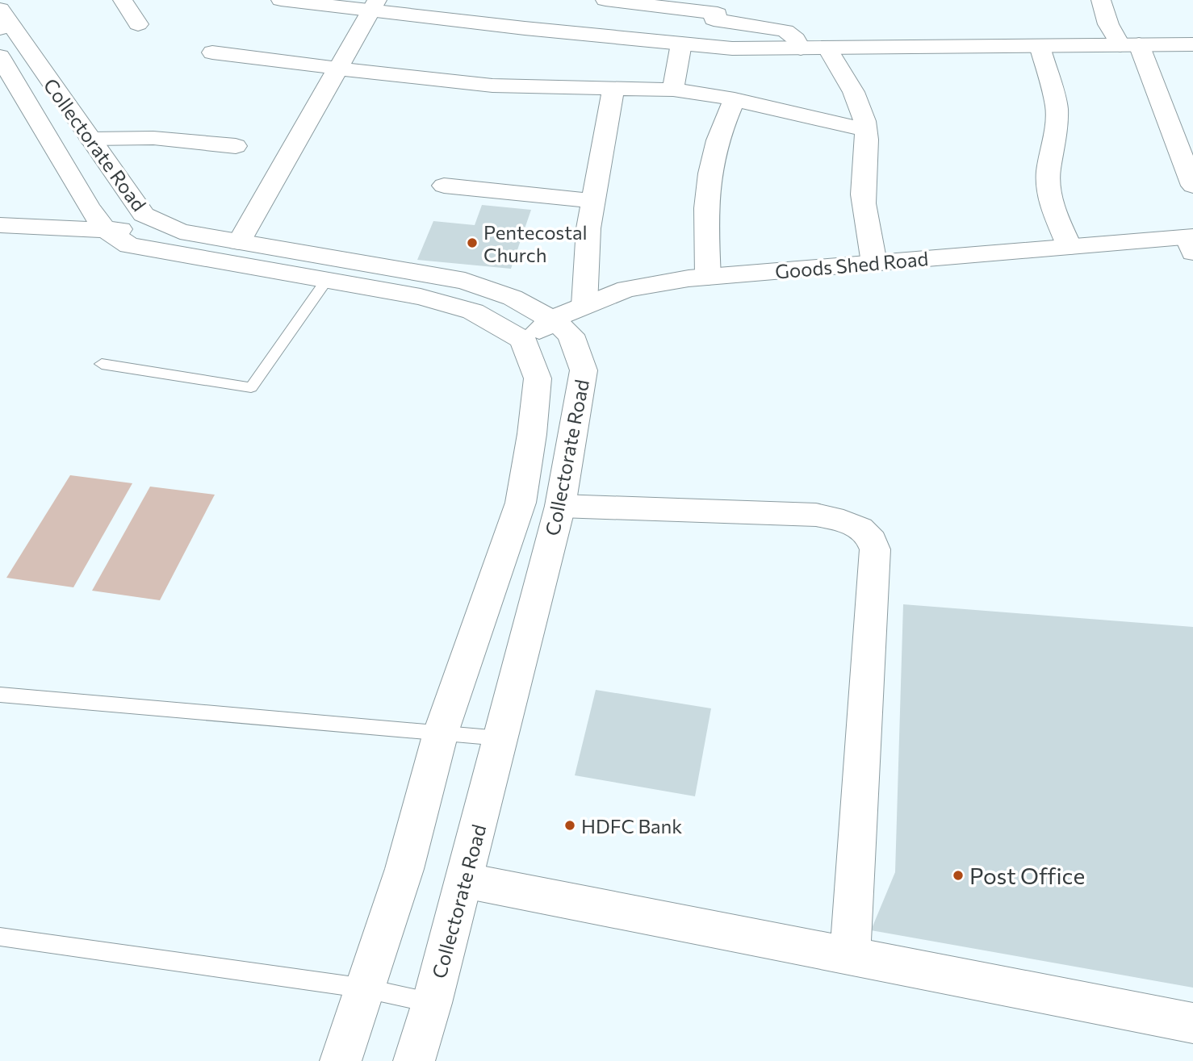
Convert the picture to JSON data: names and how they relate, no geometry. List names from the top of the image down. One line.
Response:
{"streets":{"street":["Collectorate Road","Goods Shed Road"]},"crossings":[["Collectorate Road","Goods Shed Road"]],"places":["Pentecostal Church","HDFC Bank","Post Office"]}
